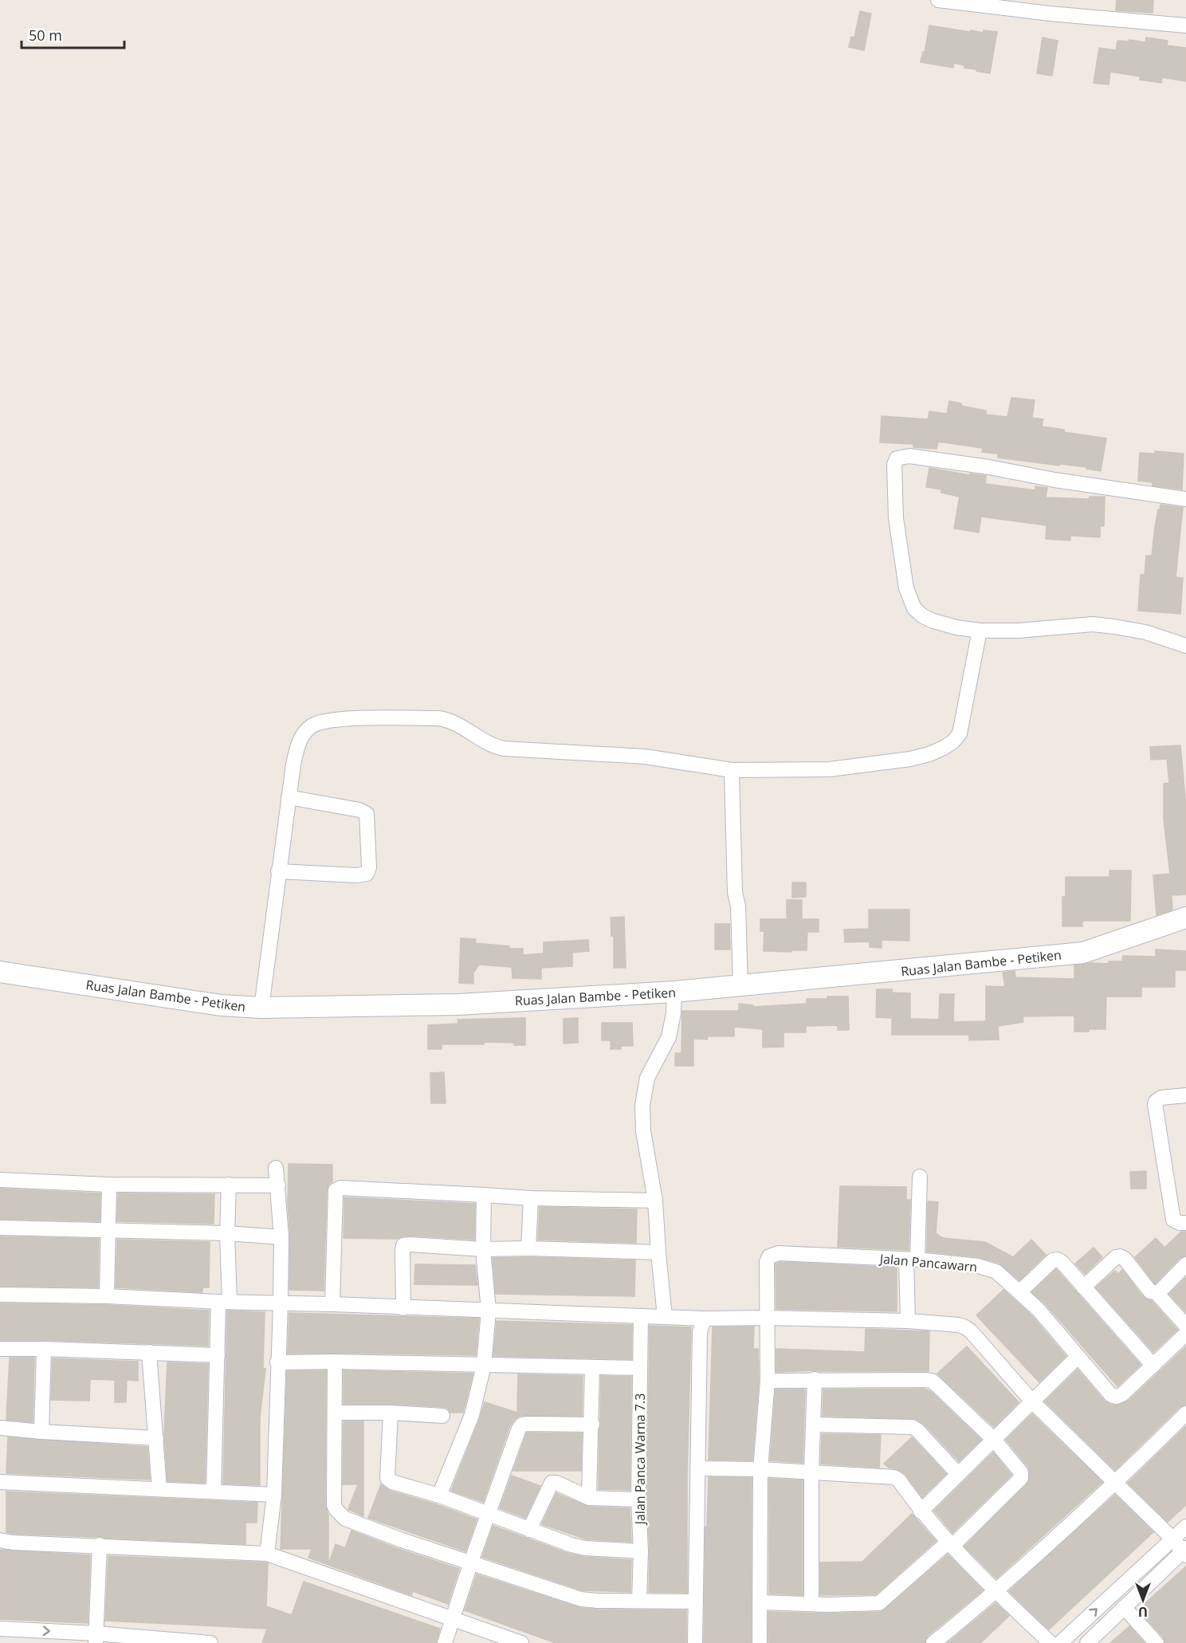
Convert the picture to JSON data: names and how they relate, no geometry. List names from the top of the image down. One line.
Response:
{"streets":{"main road":["Ruas Jalan Bambe - Petiken"],"street":["Jalan Pancawarn","Jalan Panca Warna 7.3"]},"scale_bar":"50 m","north":"bottom"}
